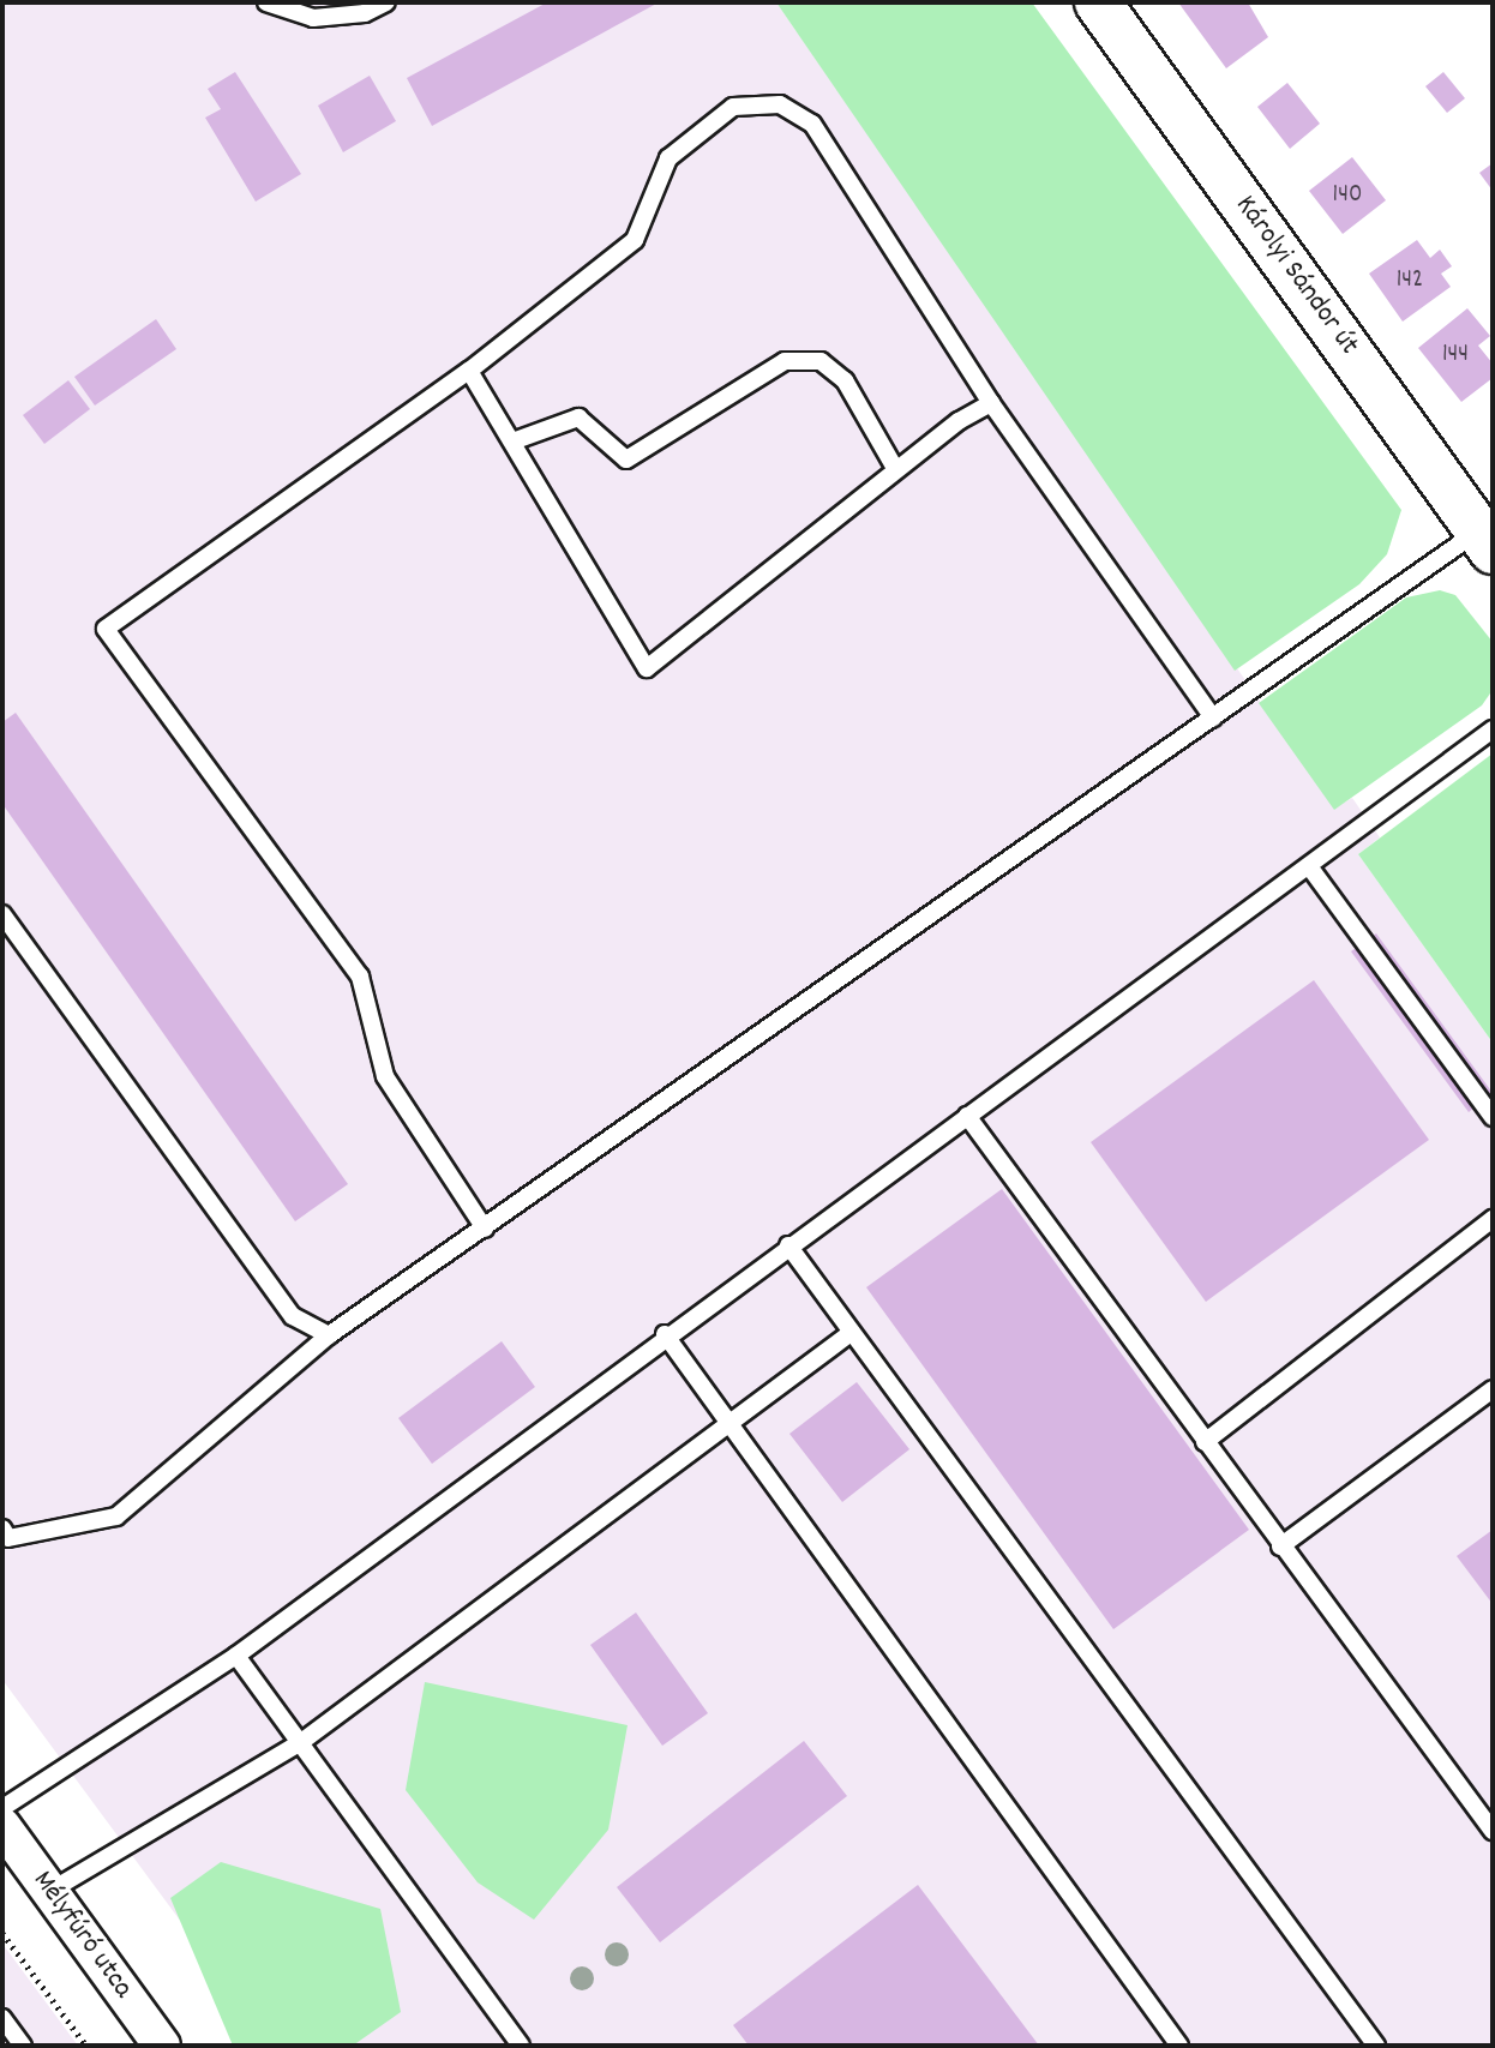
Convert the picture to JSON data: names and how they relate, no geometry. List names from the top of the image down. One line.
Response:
{"streets":{"street":["Károlyi Sándor út","Mélyfúró utca"]},"house_numbers":["140","142","144"]}
